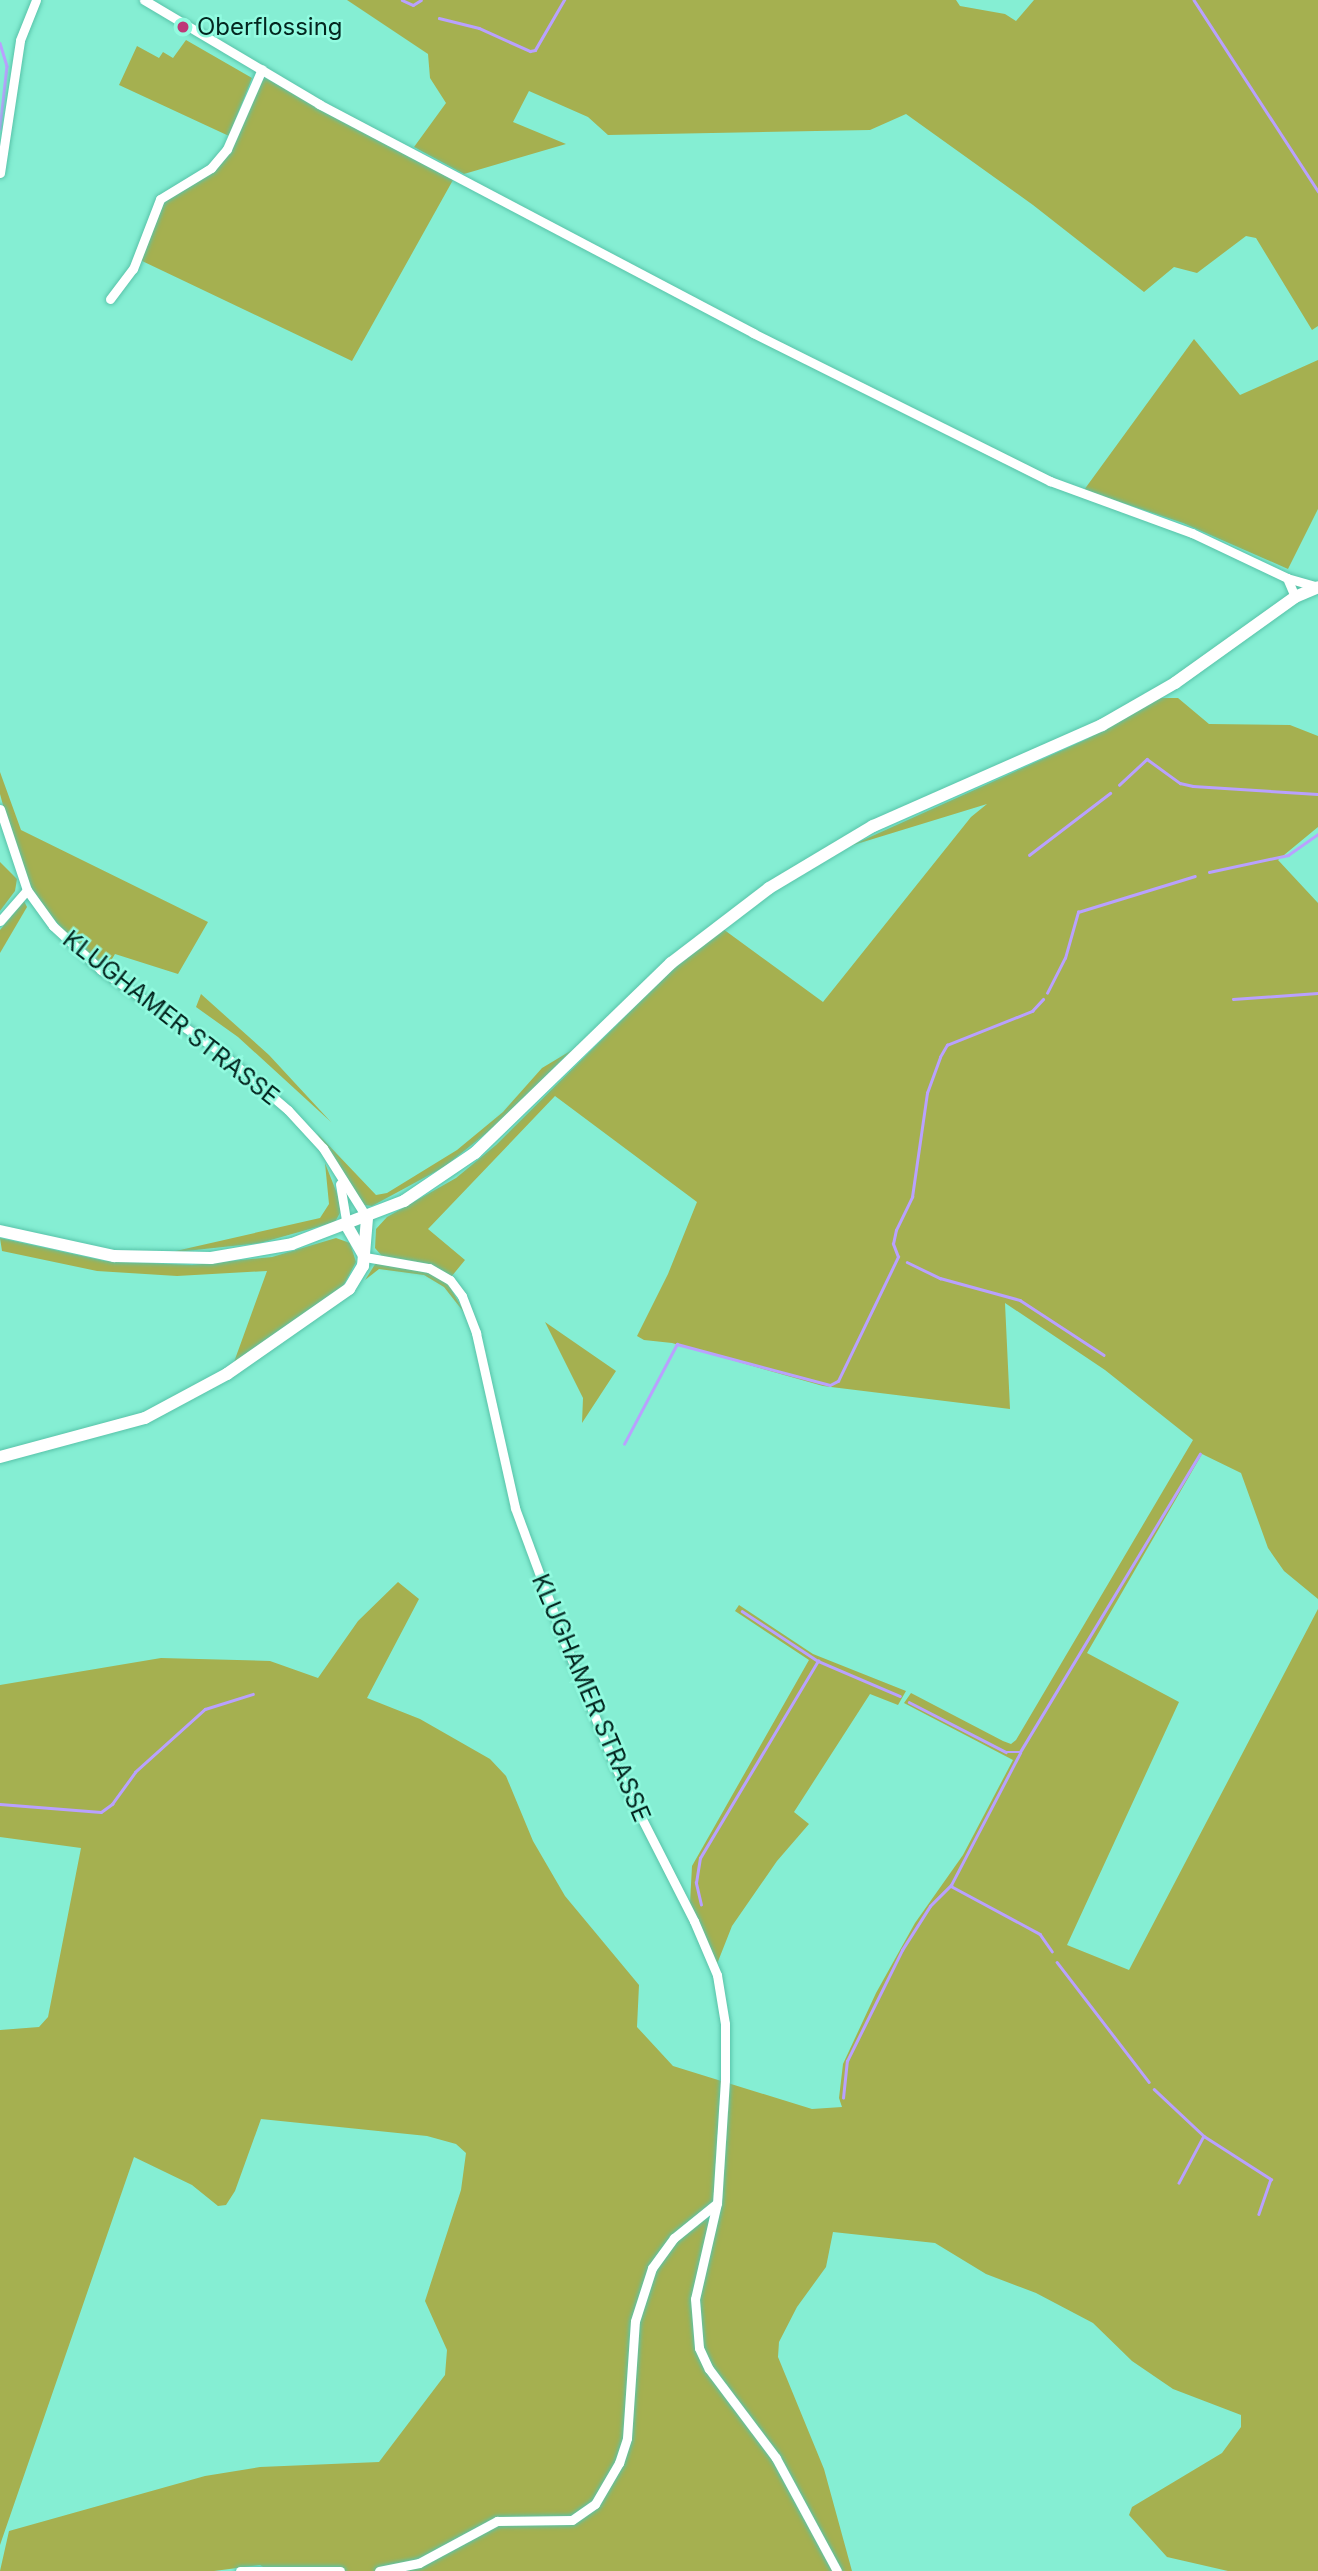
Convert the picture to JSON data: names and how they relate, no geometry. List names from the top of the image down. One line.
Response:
{"streets":{"street":["KLUGHAMER STRASSE"]},"places":["Oberflossing"]}
